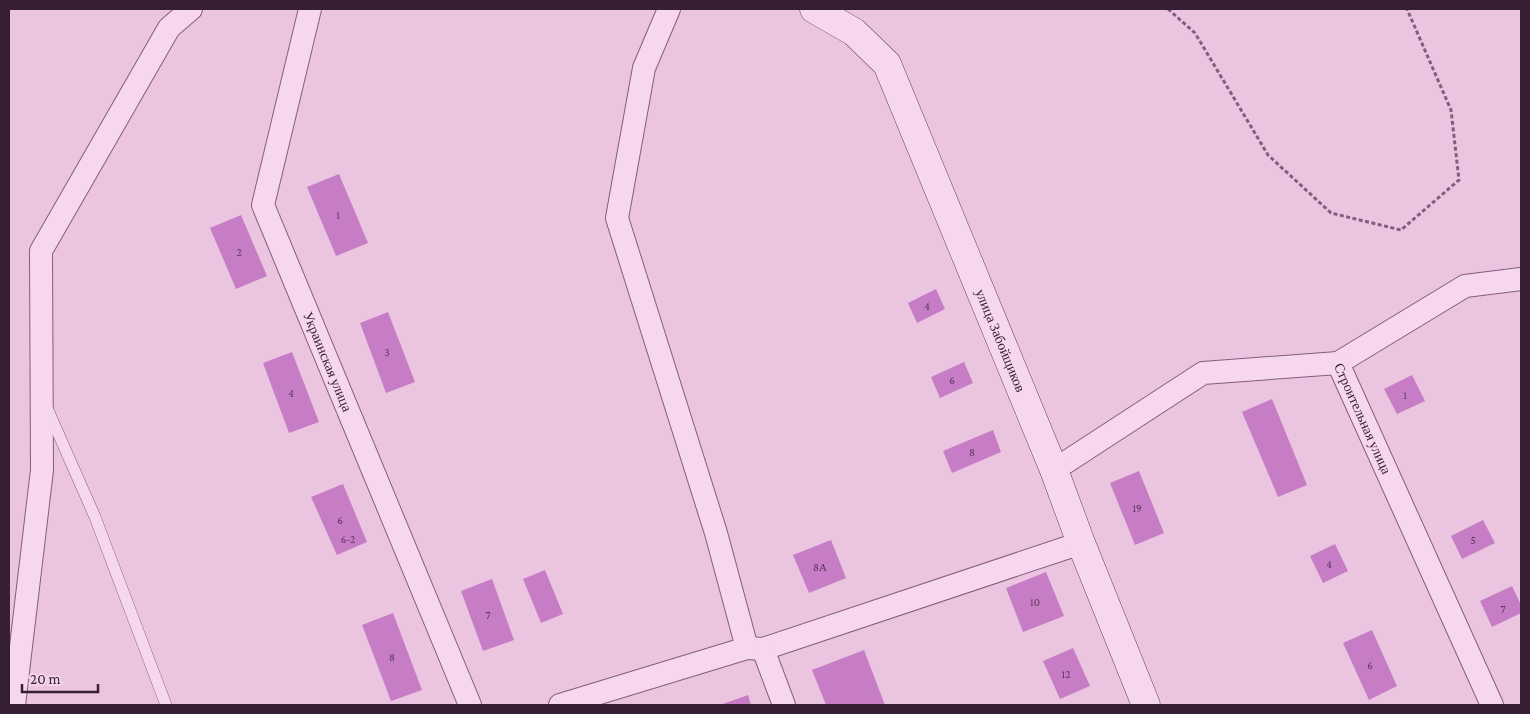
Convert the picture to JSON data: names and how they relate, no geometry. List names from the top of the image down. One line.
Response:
{"streets":{"main road":["улица Забойщиков"],"street":["Украинская улица","Строительная улица"]},"crossings":[["улица Забойщиков","Строительная улица"]],"house_numbers":["1","2","4","3","6","4","1","8","19","6","6-2","5","4","8А","10","7","7","8","6","12"],"scale_bar":"20 m"}
